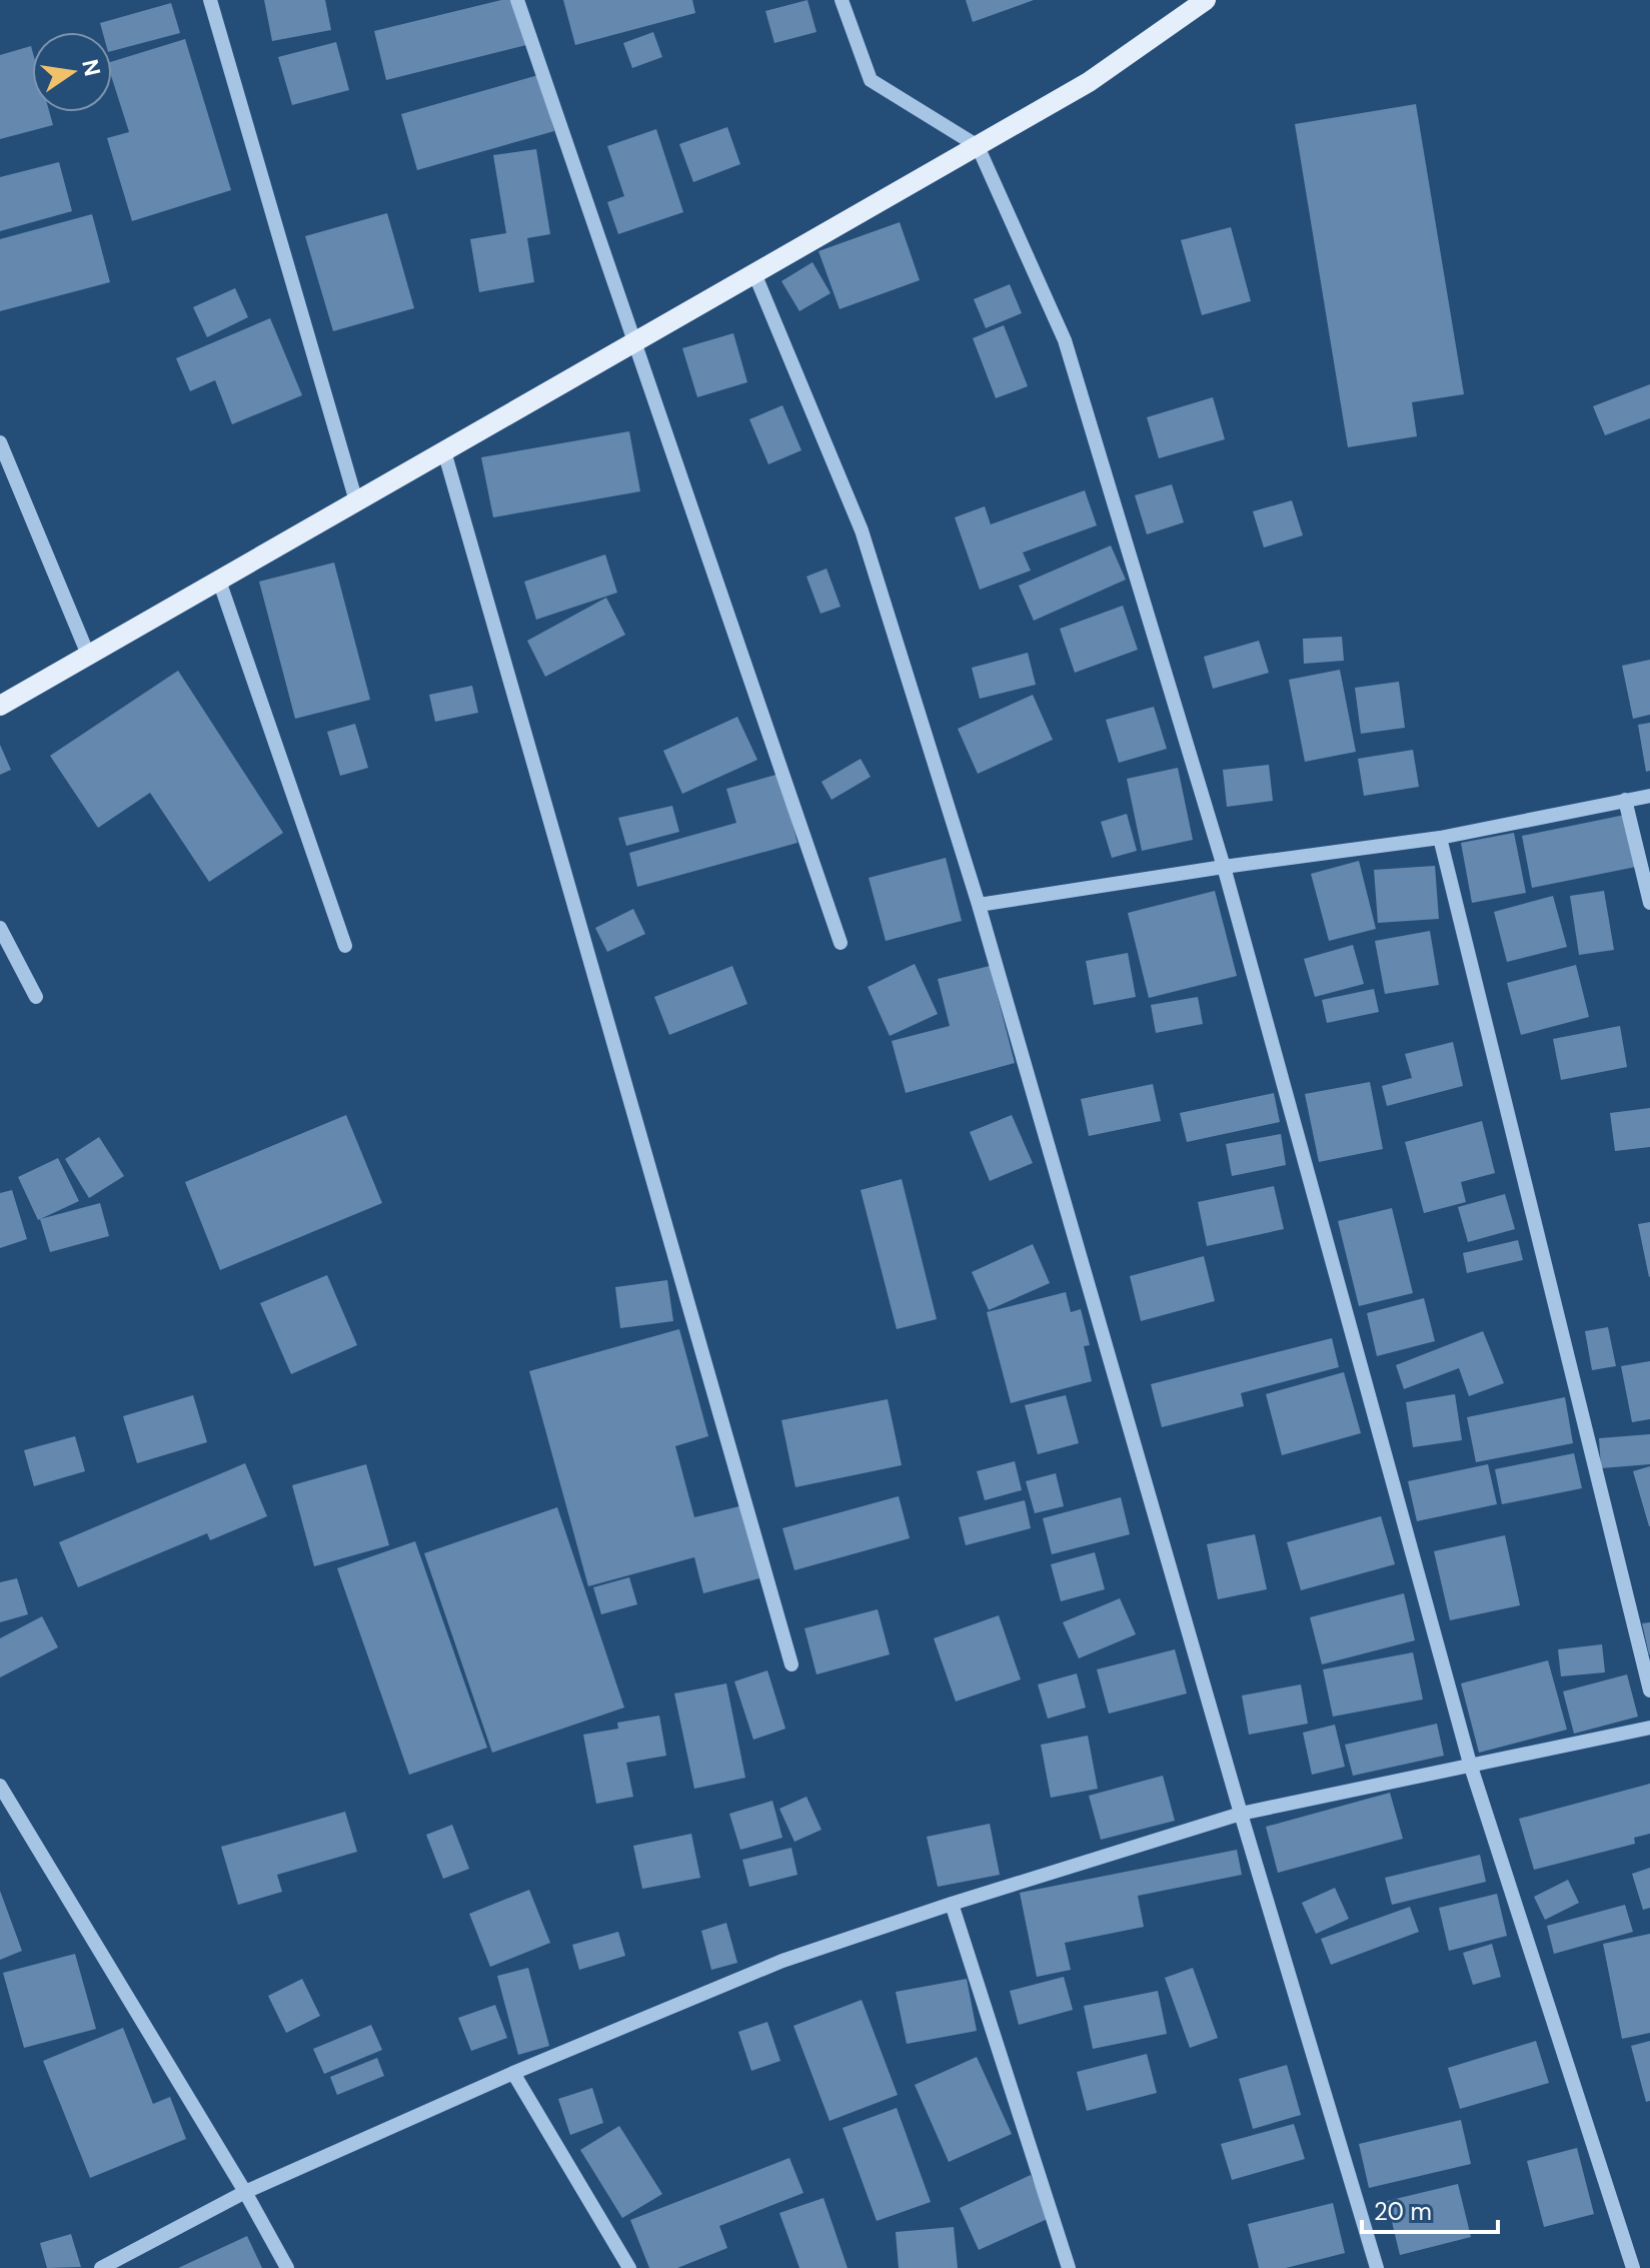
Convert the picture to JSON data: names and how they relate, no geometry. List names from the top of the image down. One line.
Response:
{"scale_bar":"20 m","north":"right"}
